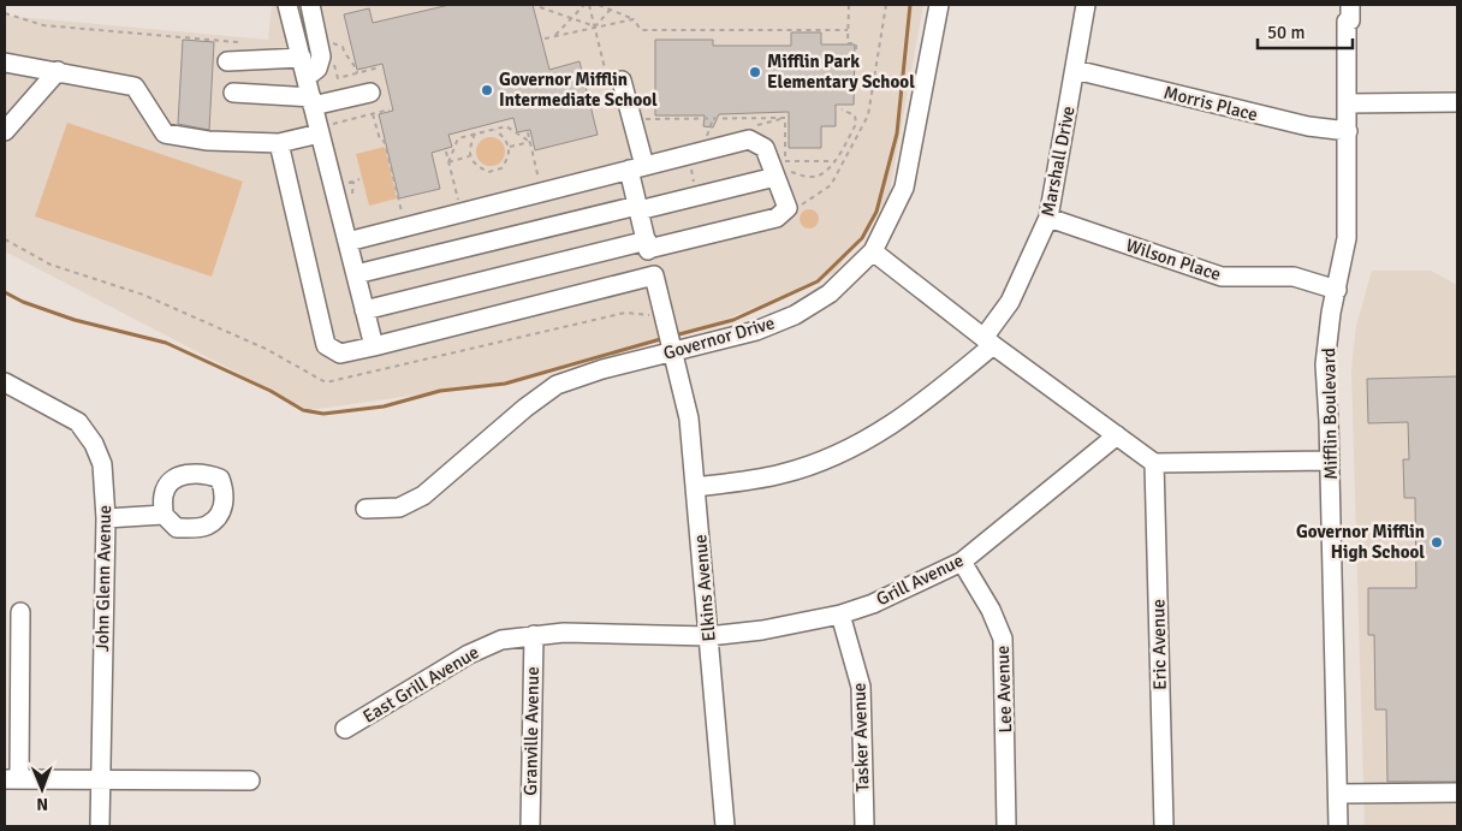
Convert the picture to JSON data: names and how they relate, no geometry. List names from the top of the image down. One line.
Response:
{"streets":{"street":["Morris Place","Marshall Drive","Wilson Place","Governor Drive","Mifflin Boulevard","John Glenn Avenue","Grill Avenue","Elkins Avenue","Eric Avenue","East Grill Avenue","Lee Avenue","Granville Avenue","Tasker Avenue"]},"crossings":[["Morris Place","Marshall Drive"],["Morris Place","Mifflin Boulevard"],["Marshall Drive","Wilson Place"],["Marshall Drive","Elkins Avenue"],["Wilson Place","Mifflin Boulevard"],["Governor Drive","Elkins Avenue"],["Grill Avenue","Elkins Avenue"],["Grill Avenue","East Grill Avenue"],["Grill Avenue","Lee Avenue"],["Grill Avenue","Granville Avenue"],["Grill Avenue","Tasker Avenue"],["East Grill Avenue","Granville Avenue"]],"places":["Mifflin Park Elementary School","Governor Mifflin Intermediate School","Governor Mifflin High School"],"scale_bar":"50 m","north":"bottom"}
